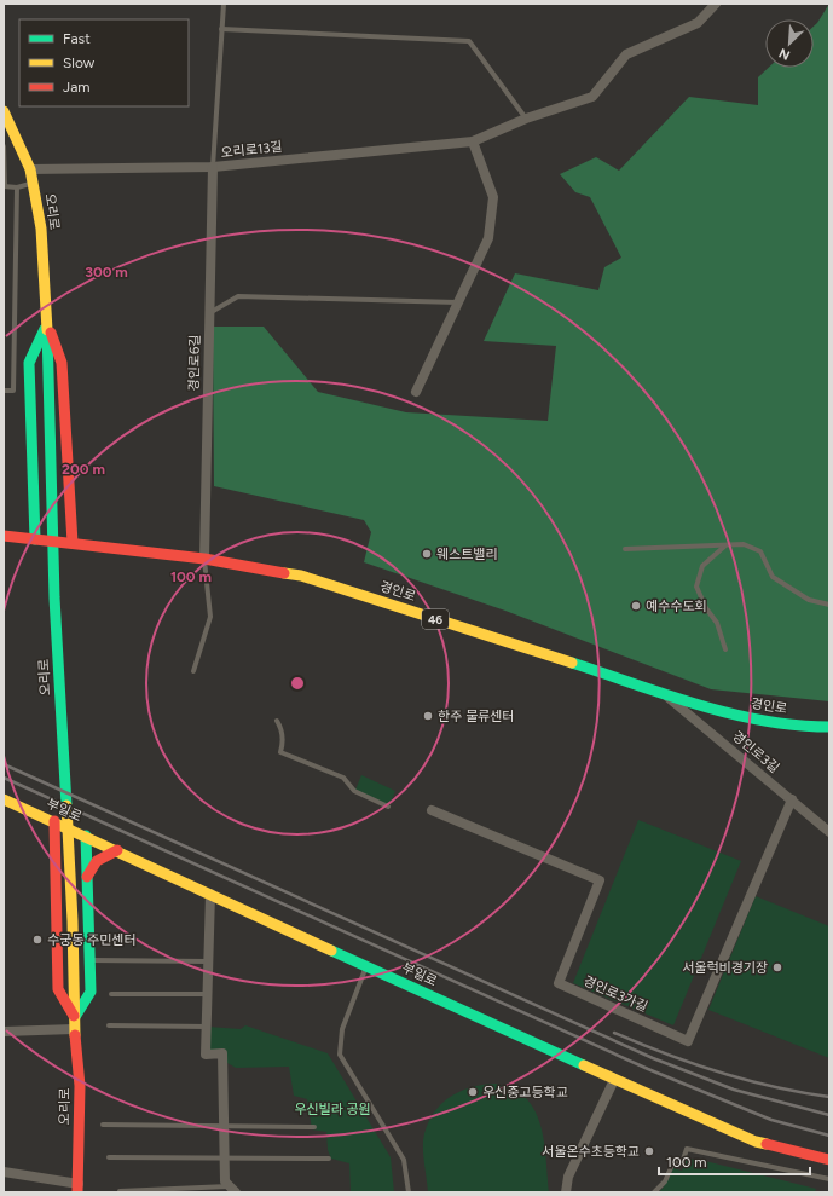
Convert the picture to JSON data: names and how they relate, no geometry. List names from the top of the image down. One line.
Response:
{"streets":{"main road":["오리로","경인로","46","부일로"],"street":["오리로13길","경인로6길","경인로3길","경인로3가길"]},"crossings":[["오리로13길","오리로"],["오리로13길","경인로6길"],["오리로","경인로"],["경인로6길","경인로"],["경인로","경인로3길"],["경인로3길","경인로3가길"]],"parks":["우신빌라 공원"],"places":["웨스트밸리","예수수도회","한주 물류센터","수궁동 주민센터","서울럭비경기장","우신중고등학교","서울온수초등학교"],"legend":["Fast","Slow","Jam"],"scale_bar":"100 m","north":"bottom left","rings":["300 m","200 m","100 m"]}
